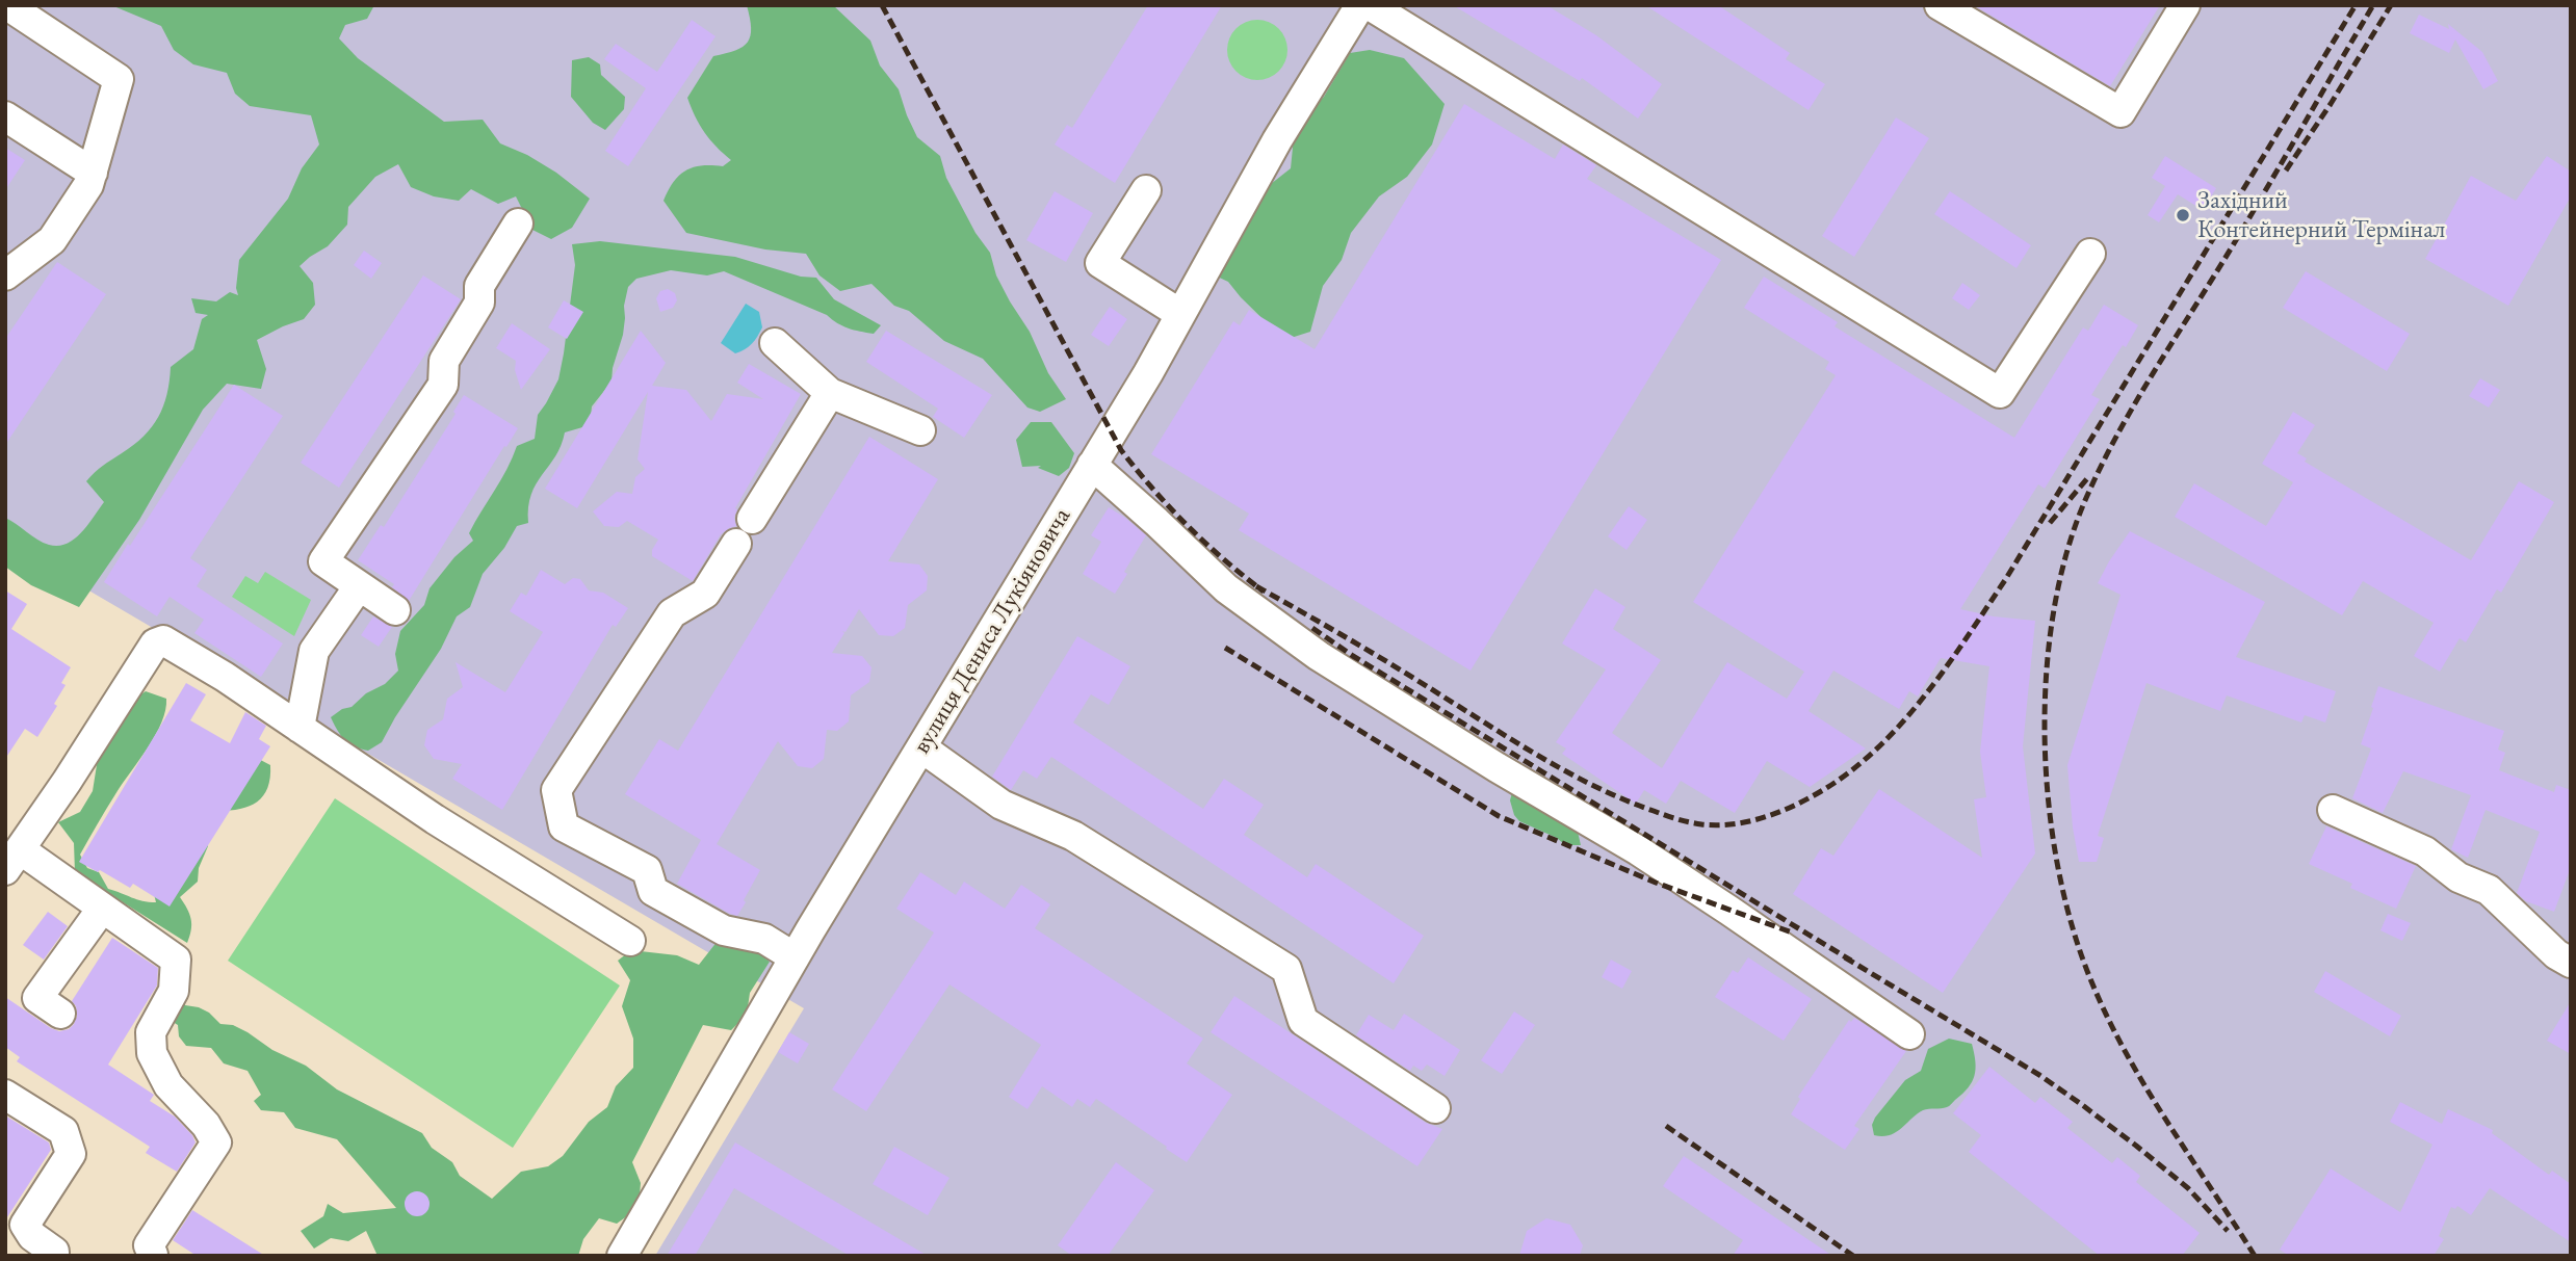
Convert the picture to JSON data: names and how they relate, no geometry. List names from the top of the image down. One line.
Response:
{"streets":{"street":["вулиця Дениса Лукіяновича"]},"places":["Західний Контейнерний Термінал"]}
